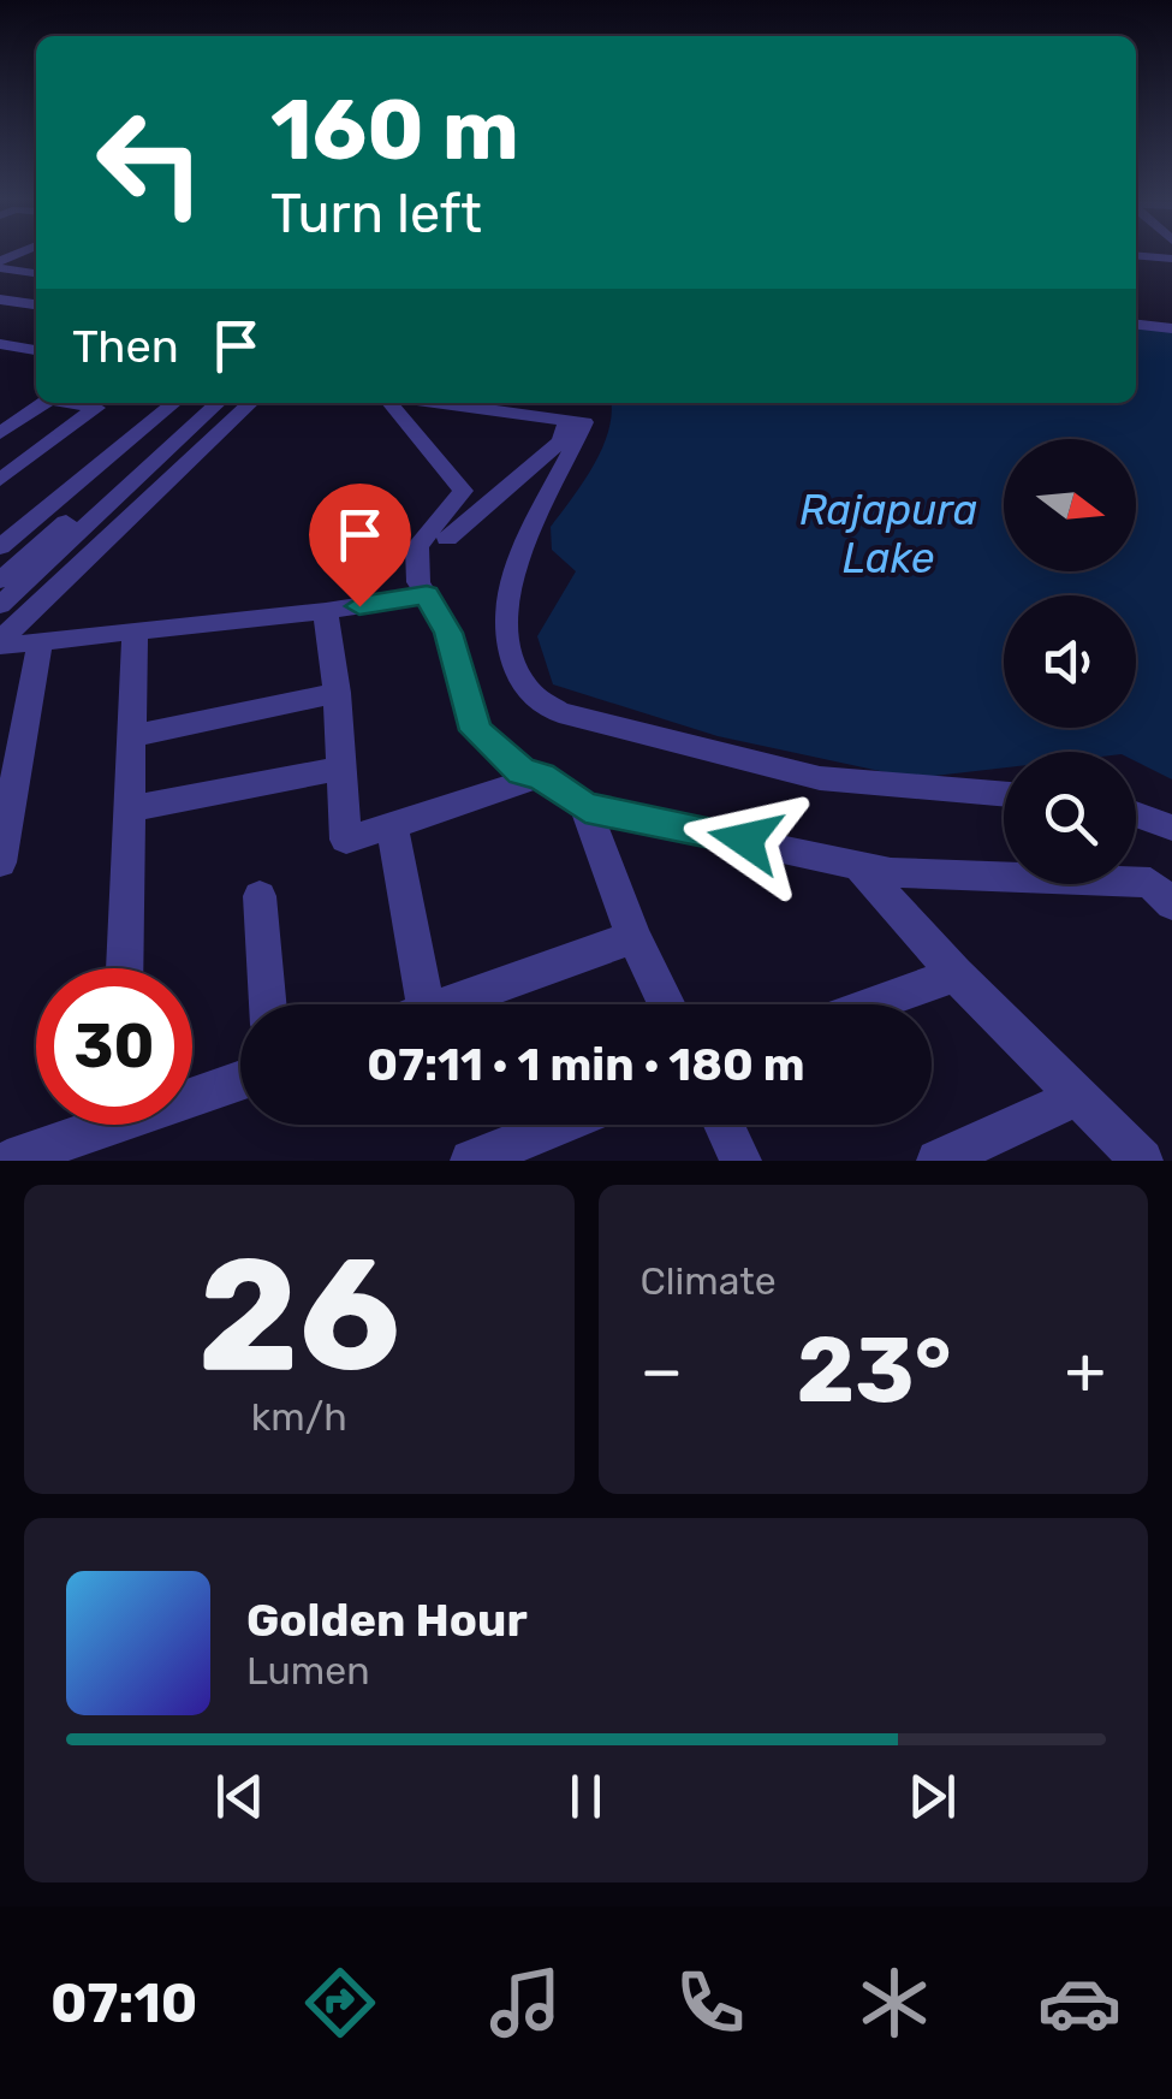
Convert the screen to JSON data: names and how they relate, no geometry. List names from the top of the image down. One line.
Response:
{"water":["Rajapura Lake"],"north":"right","page":{"turn":["160 m","Turn left"],"then":"Then","limit":"30","trip":"07:11 · 1 min · 180 m","tile":[["26","km/h"],"Climate"],"heat":["−","23°","+"],"song":["Golden Hour","Lumen"],"tabs":"07:10"}}
